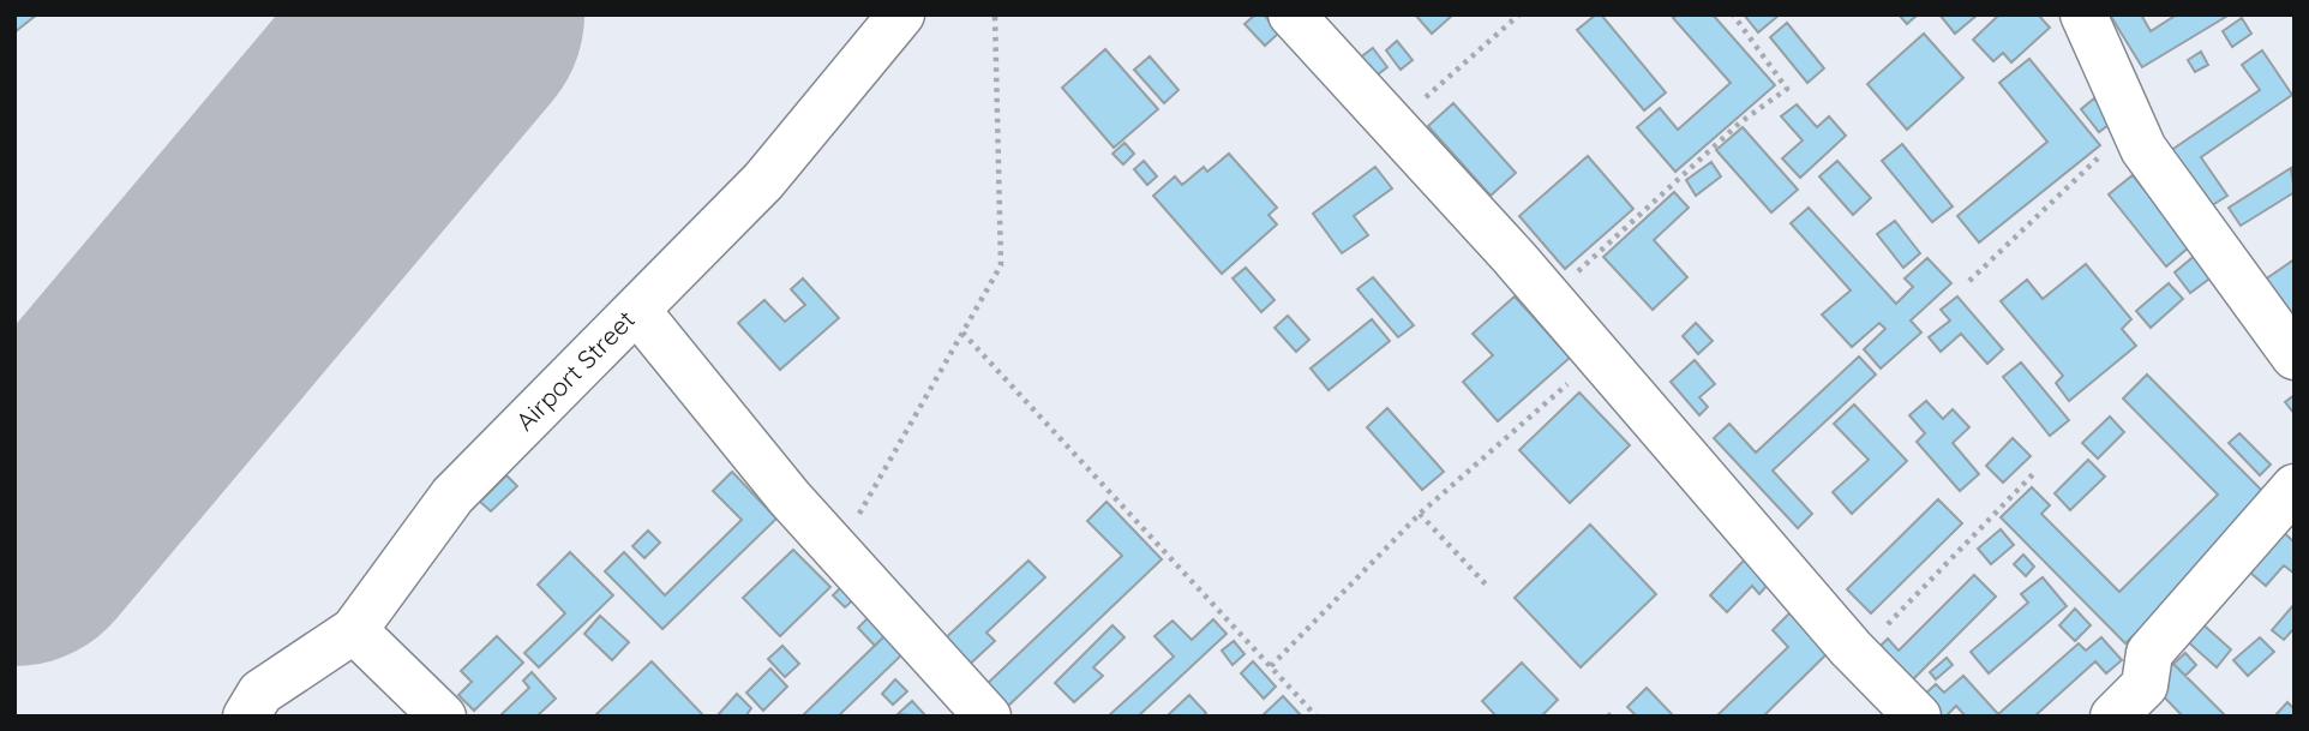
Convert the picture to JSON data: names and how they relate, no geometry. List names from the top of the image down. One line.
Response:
{"streets":{"street":["Airport Street"]}}
